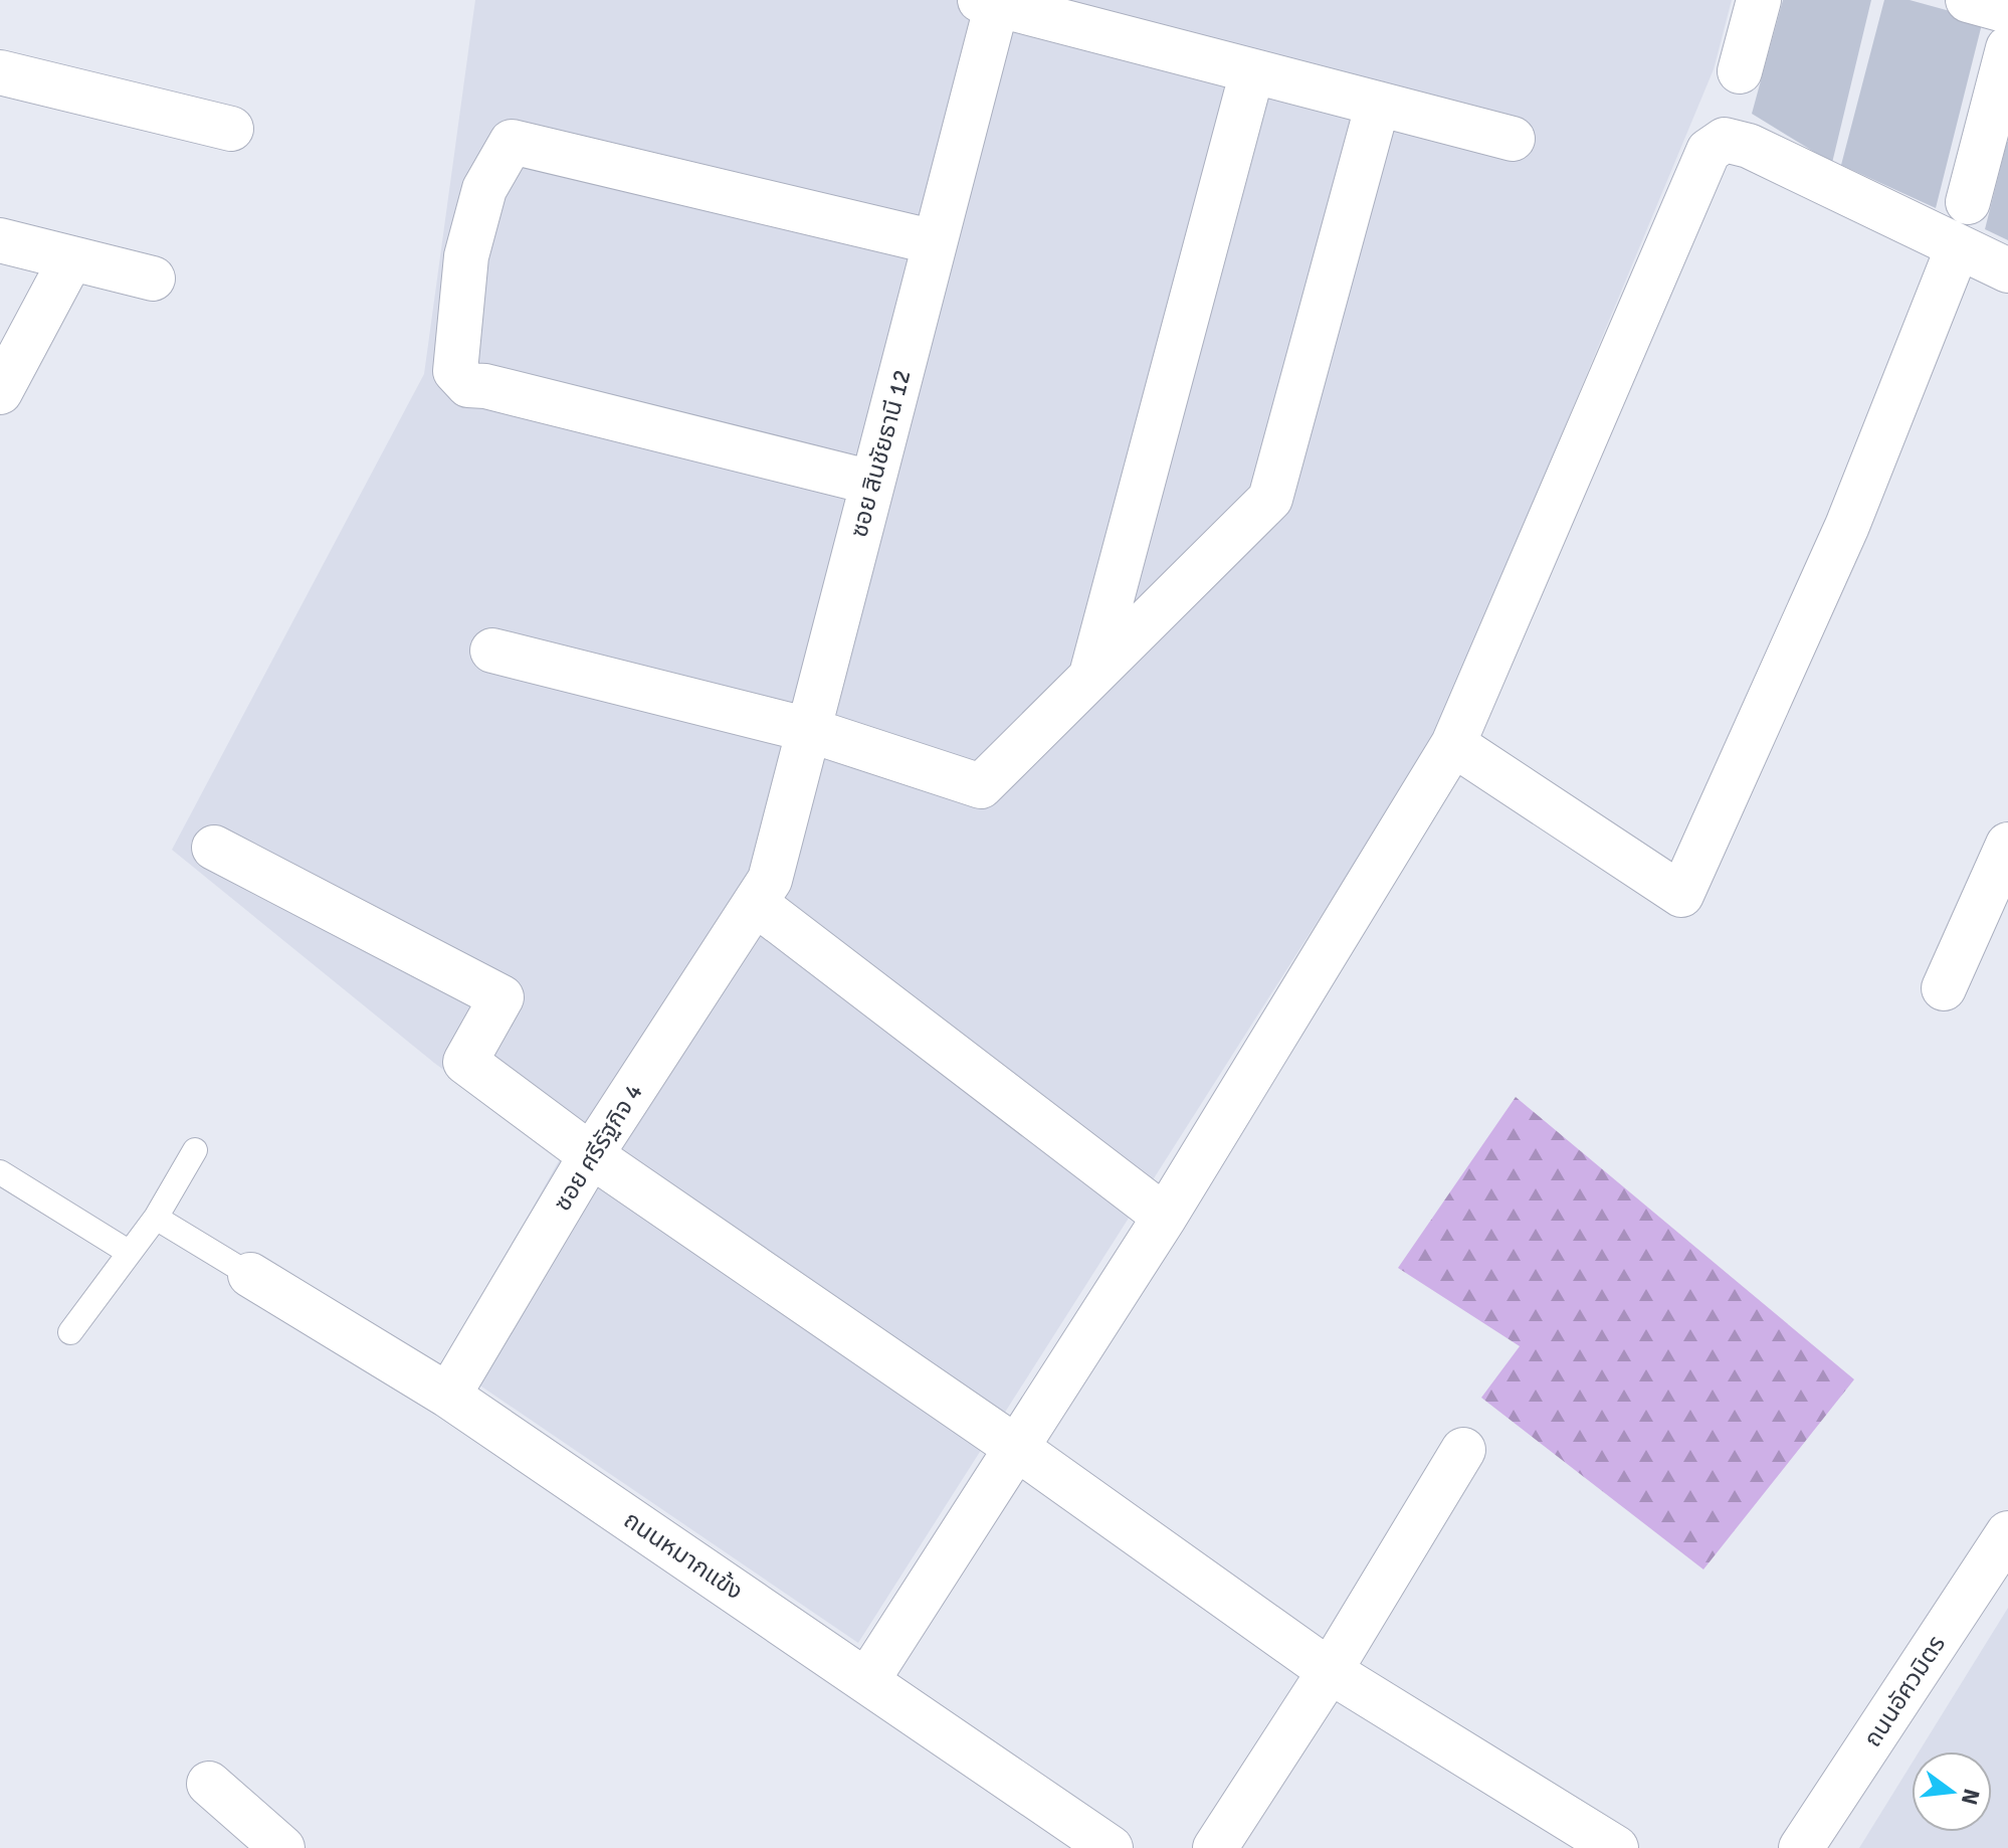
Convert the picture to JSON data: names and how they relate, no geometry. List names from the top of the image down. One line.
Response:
{"streets":{"street":["ซอย สินชัยธานี 12","ซอย ศรีรัฐกิจ 4","ถนนหมากแข้ง","ถนนอัศวมิตร"]},"crossings":[["ซอย สินชัยธานี 12","ซอย ศรีรัฐกิจ 4"],["ซอย ศรีรัฐกิจ 4","ถนนหมากแข้ง"]],"north":"right"}
